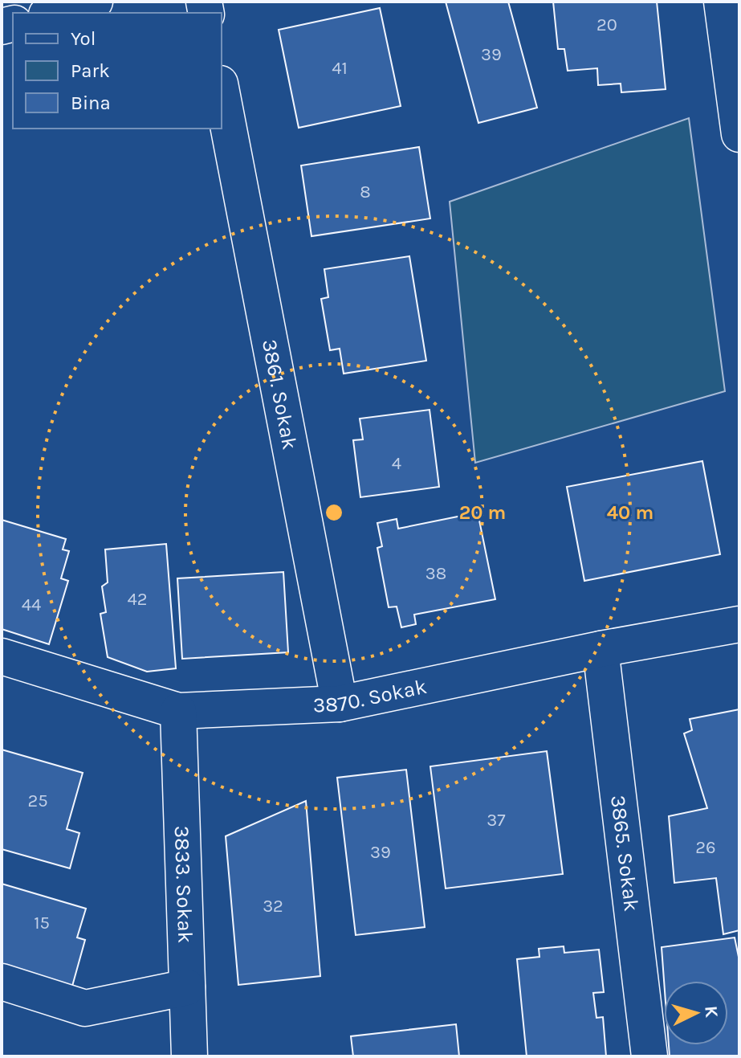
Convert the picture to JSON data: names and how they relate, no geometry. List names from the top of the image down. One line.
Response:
{"streets":{"street":["3861. Sokak","3870. Sokak","3865. Sokak","3833. Sokak"]},"crossings":[["3861. Sokak","3870. Sokak"],["3870. Sokak","3865. Sokak"],["3870. Sokak","3833. Sokak"]],"house_numbers":["20","39","41","8","4","38","42","44","25","37","26","39","32","15"],"legend":["Yol","Park","Bina"],"north":"right","rings":["20 m","40 m"]}
